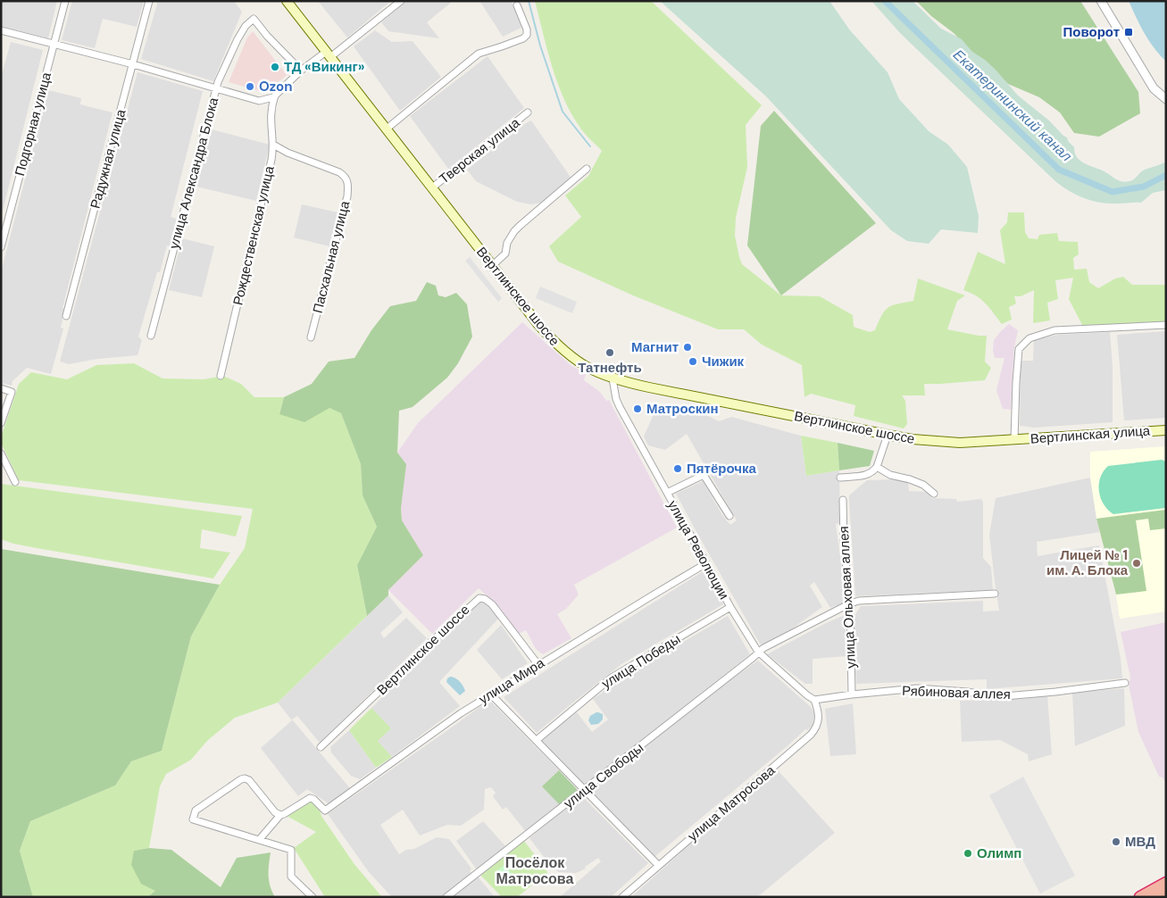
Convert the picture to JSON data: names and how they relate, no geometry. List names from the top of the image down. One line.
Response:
{"streets":{"main road":["Вертлинское шоссе","Вертлинская улица"],"street":["Подгорная улица","Тверская улица","Радужная улица","улица Александра Блока","Рождественская улица","Пасхальная улица","улица Революции","улица Ольховая аллея","улица Победы","улица Мира","Рябиновая аллея","улица Свободы","улица Матросова"]},"crossings":[["Тверская улица","Вертлинское шоссе"],["Рождественская улица","Пасхальная улица"],["Вертлинское шоссе","Вертлинская улица"],["Вертлинское шоссе","улица Революции"],["Вертлинское шоссе","улица Мира"],["улица Революции","улица Победы"],["улица Революции","улица Мира"],["улица Революции","Рябиновая аллея"],["улица Революции","улица Свободы"],["улица Революции","улица Матросова"],["улица Ольховая аллея","Рябиновая аллея"],["улица Ольховая аллея","улица Свободы"],["Рябиновая аллея","улица Матросова"]],"districts":["Посёлок Матросова"],"water":["Екатерининский канал"],"places":{"transit":["Поворот"],"other":["ТД «Викинг»","Ozon","Магнит","Татнефть","Чижик","Матроскин","Пятёрочка","Лицей № 1 им. А. Блока","МВД","Олимп"]}}
